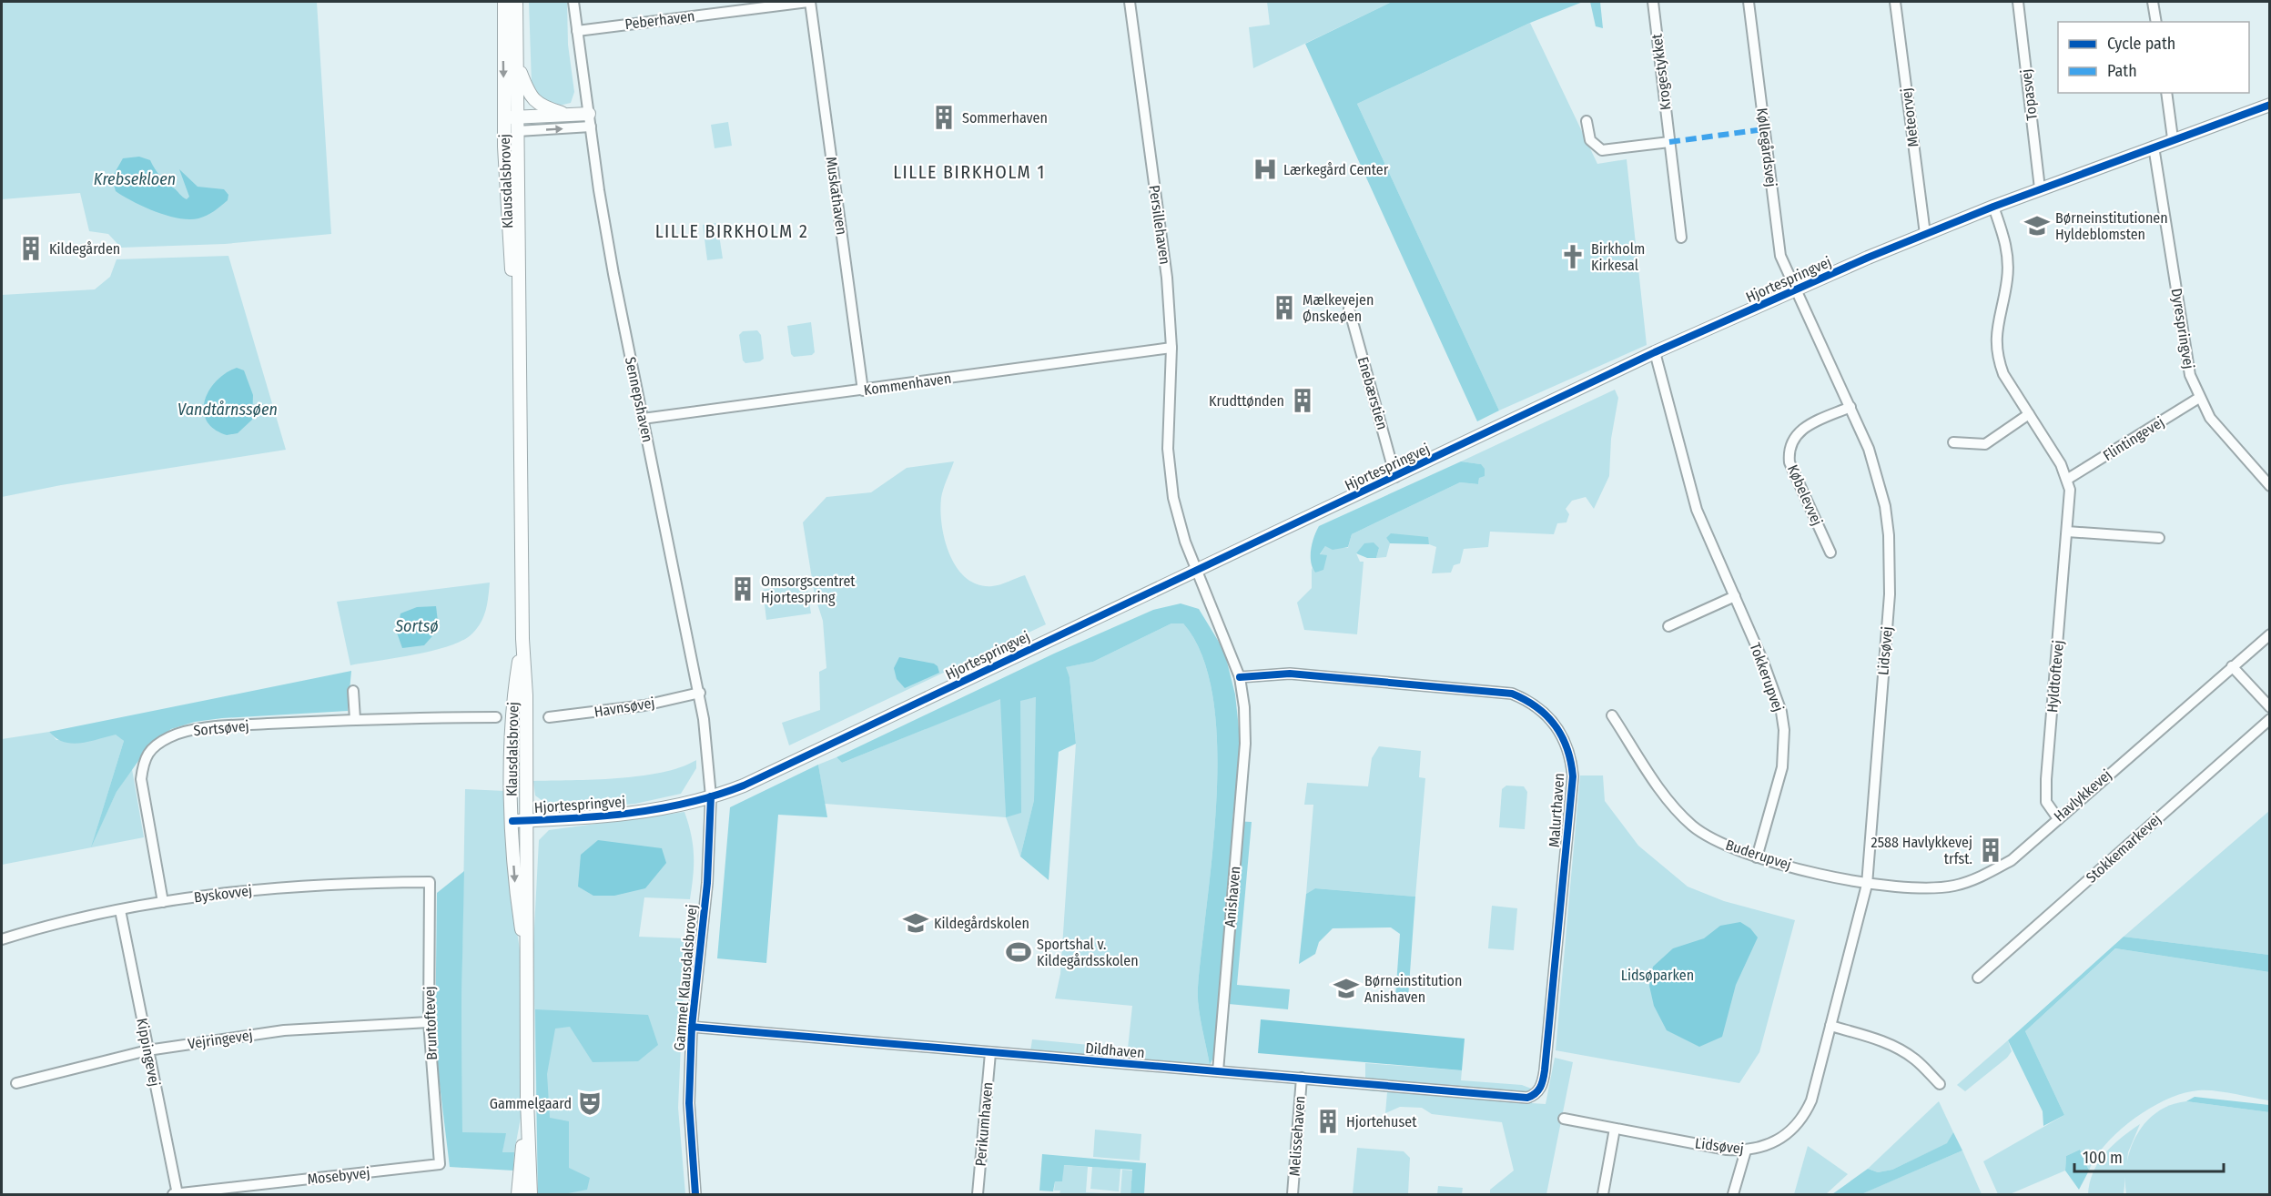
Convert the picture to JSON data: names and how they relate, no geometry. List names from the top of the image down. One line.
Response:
{"streets":{"street":["Peberhaven","Krogestykket","Topasvej","Meteorvej","Køllegårdsvej","Klausdalsbrovej","Muskathaven","Persillehaven","Hjortespringvej","Dyrespringvej","Kommenhaven","Enebærstien","Sennepshaven","Flintingevej","Købelevvej","Lidsøvej","Hyldtoftevej","Tokkerupvej","Havnsøvej","Sortsøvej","Havlykkevej","Malurthaven","Stokkemarkevej","Buderupvej","Byskovvej","Anishaven","Gammel Klausdalsbrovej","Bruntoftevej","Vejringevej","Dildhaven","Kippingevej","Perikumhaven","Melissehaven","Mosebyvej"]},"crossings":[["Peberhaven","Muskathaven"],["Peberhaven","Sennepshaven"],["Topasvej","Hjortespringvej"],["Meteorvej","Hjortespringvej"],["Køllegårdsvej","Hjortespringvej"],["Køllegårdsvej","Lidsøvej"],["Klausdalsbrovej","Hjortespringvej"],["Muskathaven","Kommenhaven"],["Persillehaven","Hjortespringvej"],["Persillehaven","Kommenhaven"],["Hjortespringvej","Dyrespringvej"],["Hjortespringvej","Enebærstien"],["Hjortespringvej","Sennepshaven"],["Hjortespringvej","Lidsøvej"],["Hjortespringvej","Hyldtoftevej"],["Hjortespringvej","Tokkerupvej"],["Hjortespringvej","Gammel Klausdalsbrovej"],["Dyrespringvej","Flintingevej"],["Kommenhaven","Sennepshaven"],["Sennepshaven","Havnsøvej"],["Sennepshaven","Gammel Klausdalsbrovej"],["Flintingevej","Hyldtoftevej"],["Købelevvej","Lidsøvej"],["Lidsøvej","Havlykkevej"],["Lidsøvej","Buderupvej"],["Hyldtoftevej","Havlykkevej"],["Tokkerupvej","Buderupvej"],["Sortsøvej","Byskovvej"],["Havlykkevej","Buderupvej"],["Malurthaven","Anishaven"],["Malurthaven","Dildhaven"],["Byskovvej","Bruntoftevej"],["Byskovvej","Kippingevej"],["Anishaven","Dildhaven"],["Gammel Klausdalsbrovej","Dildhaven"],["Bruntoftevej","Vejringevej"],["Bruntoftevej","Mosebyvej"],["Vejringevej","Kippingevej"],["Dildhaven","Perikumhaven"],["Dildhaven","Melissehaven"],["Kippingevej","Mosebyvej"]],"districts":["LILLE BIRKHOLM 1","LILLE BIRKHOLM 2"],"water":["Krebsekloen","Vandtårnssøen","Sortsø"],"parks":["Lidsøparken"],"places":{"building":["Sommerhaven","Kildegården","Mælkevejen Ønskeøen","Krudttønden","Omsorgscentret Hjortespring","2588 Havlykkevej trfst.","Hjortehuset"],"hospital":["Lærkegård Center"],"school or university":["Børneinstitutionen Hyldeblomsten","Kildegårdskolen","Børneinstitution Anishaven"],"church":["Birkholm Kirkesal"],"sports":["Sportshal v. Kildegårdsskolen"],"theatre":["Gammelgaard"]},"legend":["Cycle path","Path"],"scale_bar":"100 m"}
